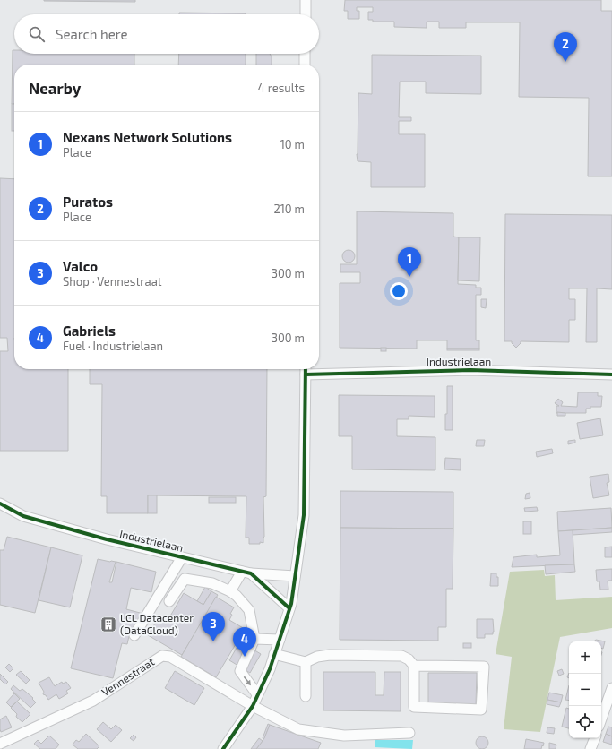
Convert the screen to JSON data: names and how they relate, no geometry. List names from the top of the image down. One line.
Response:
{"streets":{"street":["Industrielaan","Vennestraat"]},"crossings":[["Industrielaan","Vennestraat"]],"places":{"building":["LCL Datacenter (DataCloud)"]},"page":{"search":"Search here","pins":["2","1","3","4"],"heading":["Nearby","4 results"],"list":[{"mark":"1","name":"Nexans Network Solutions","note":"Place","value":"10 m"},{"mark":"2","name":"Puratos","note":"Place","value":"210 m"},{"mark":"3","name":"Valco","note":"Shop · Vennestraat","value":"300 m"},{"mark":"4","name":"Gabriels","note":"Fuel · Industrielaan","value":"300 m"}],"map_buttons":["+","−"]}}
